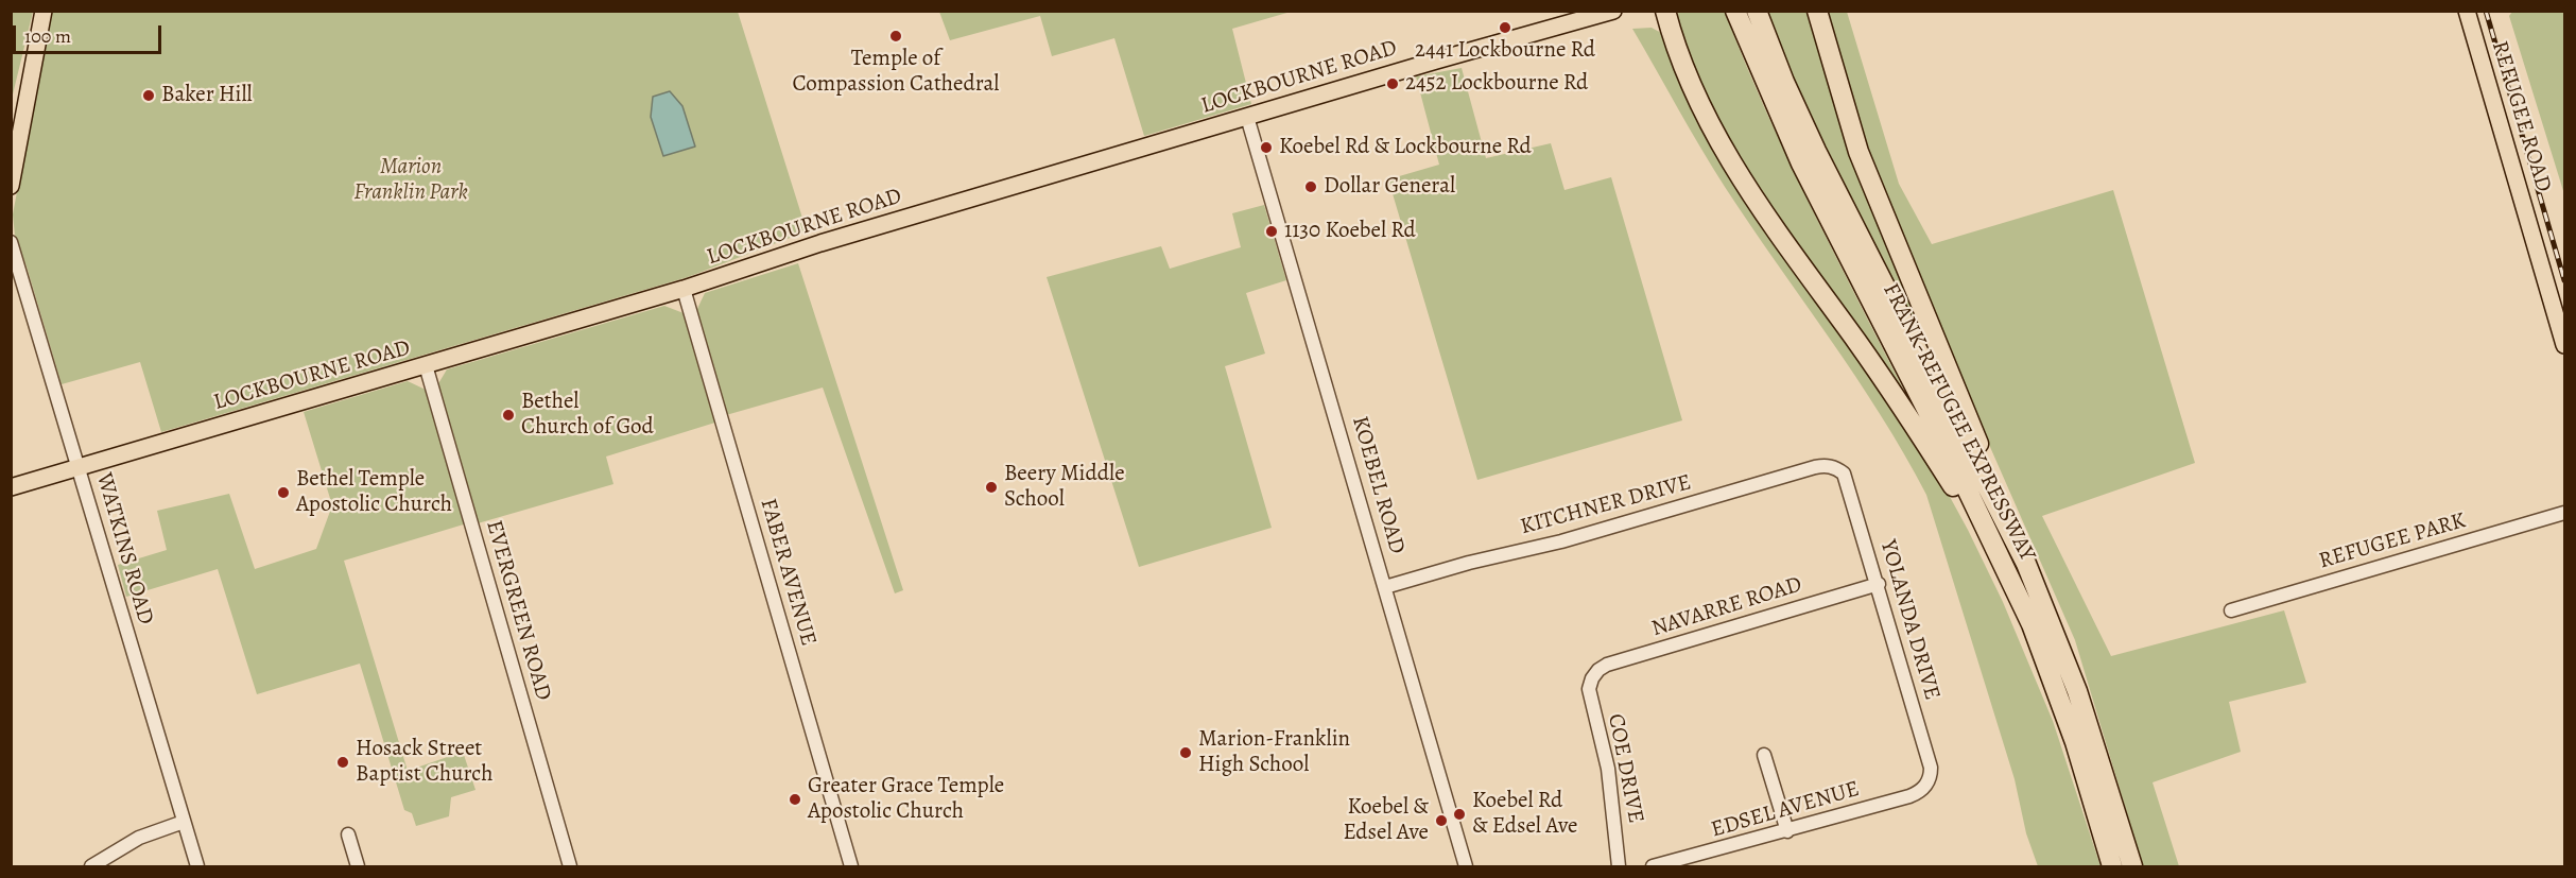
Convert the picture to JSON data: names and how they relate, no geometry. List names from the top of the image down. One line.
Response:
{"streets":{"highway":["FRANK-REFUGEE EXPRESSWAY"],"main road":["LOCKBOURNE ROAD","REFUGEE ROAD"],"street":["KOEBEL ROAD","KITCHNER DRIVE","REFUGEE PARK","WATKINS ROAD","FABER AVENUE","NAVARRE ROAD","EVERGREEN ROAD","YOLANDA DRIVE","COE DRIVE","EDSEL AVENUE"]},"crossings":[["LOCKBOURNE ROAD","KOEBEL ROAD"],["LOCKBOURNE ROAD","WATKINS ROAD"],["LOCKBOURNE ROAD","FABER AVENUE"],["LOCKBOURNE ROAD","EVERGREEN ROAD"],["KOEBEL ROAD","KITCHNER DRIVE"],["KITCHNER DRIVE","YOLANDA DRIVE"],["NAVARRE ROAD","YOLANDA DRIVE"],["NAVARRE ROAD","COE DRIVE"],["YOLANDA DRIVE","EDSEL AVENUE"]],"parks":["Marion Franklin Park"],"places":["2441 Lockbourne Rd","Temple of Compassion Cathedral","2452 Lockbourne Rd","Baker Hill","Koebel Rd & Lockbourne Rd","Dollar General","1130 Koebel Rd","Bethel Church of God","Beery Middle School","Bethel Temple Apostolic Church","Marion-Franklin High School","Hosack Street Baptist Church","Greater Grace Temple Apostolic Church","Koebel Rd & Edsel Ave","Koebel & Edsel Ave"],"scale_bar":"100 m"}
